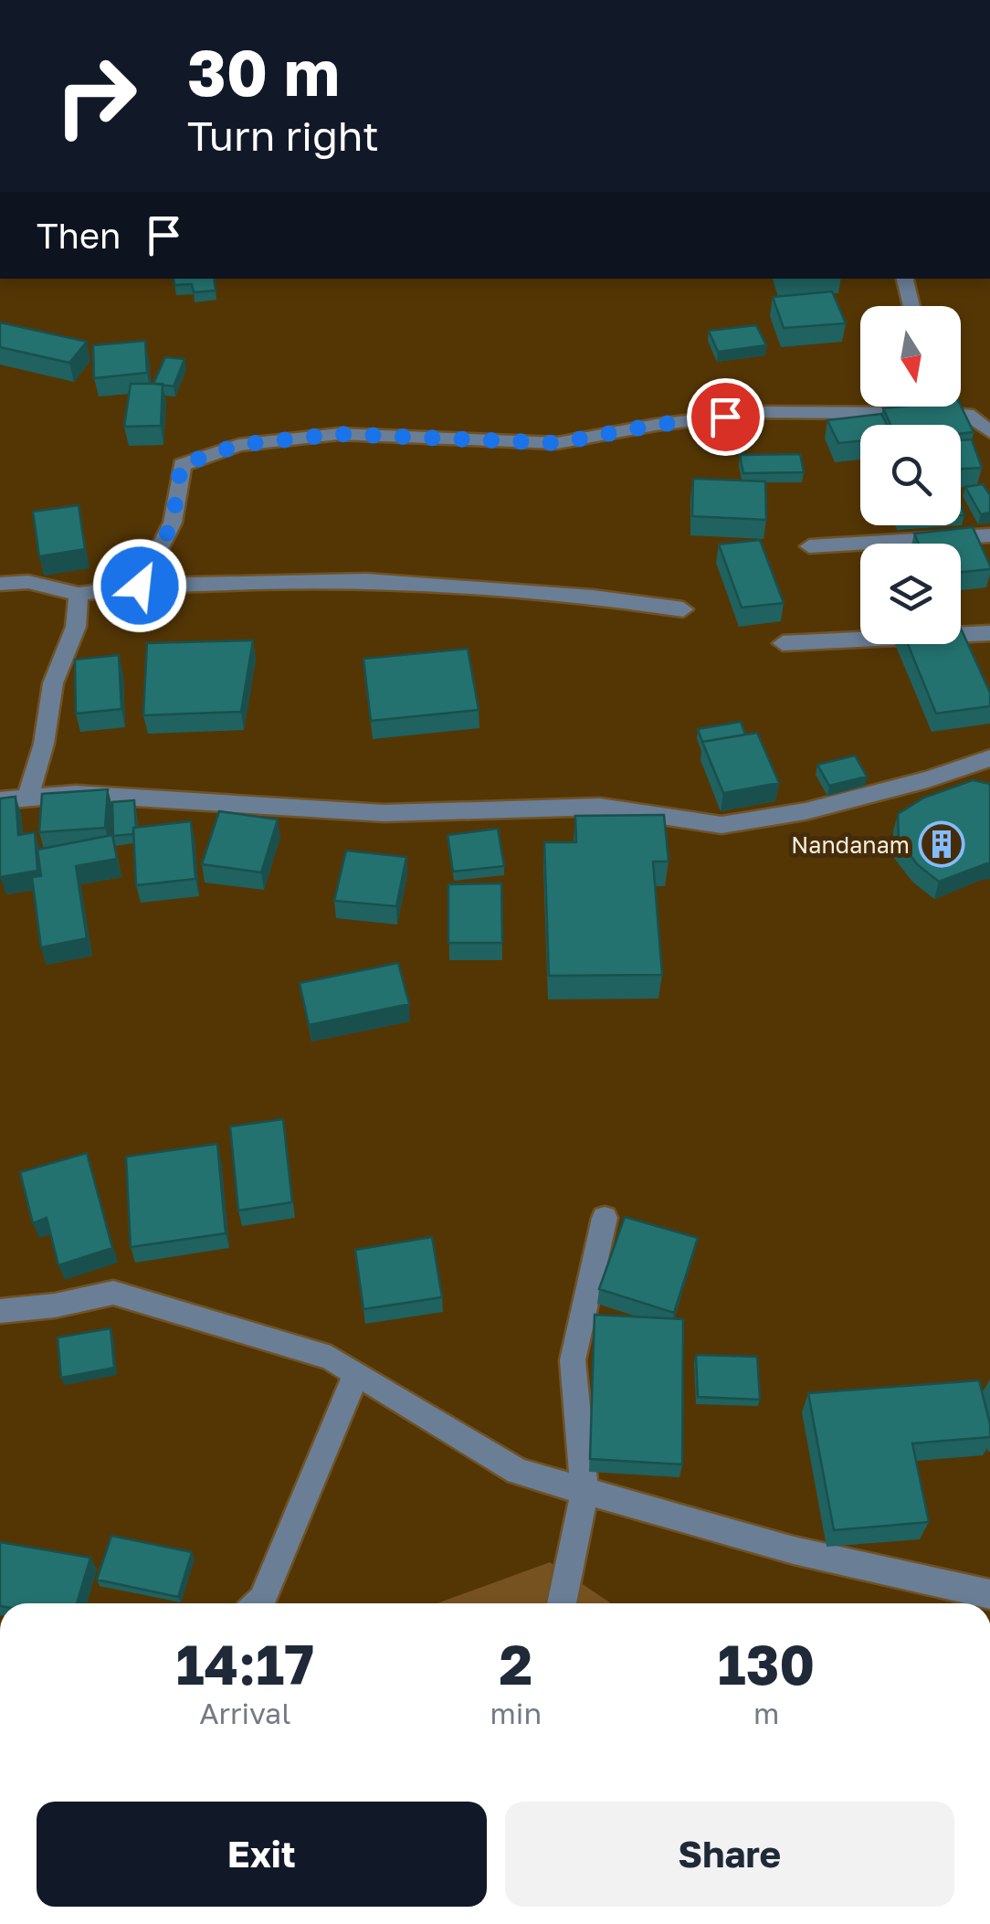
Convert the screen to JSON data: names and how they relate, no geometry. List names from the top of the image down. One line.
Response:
{"places":{"building":["Nandanam"]},"north":"bottom","page":{"turn":["30 m","Turn right"],"then":"Then","eta":["14:17","Arrival","2","min","130","m"],"buttons":["Exit","Share"]}}
